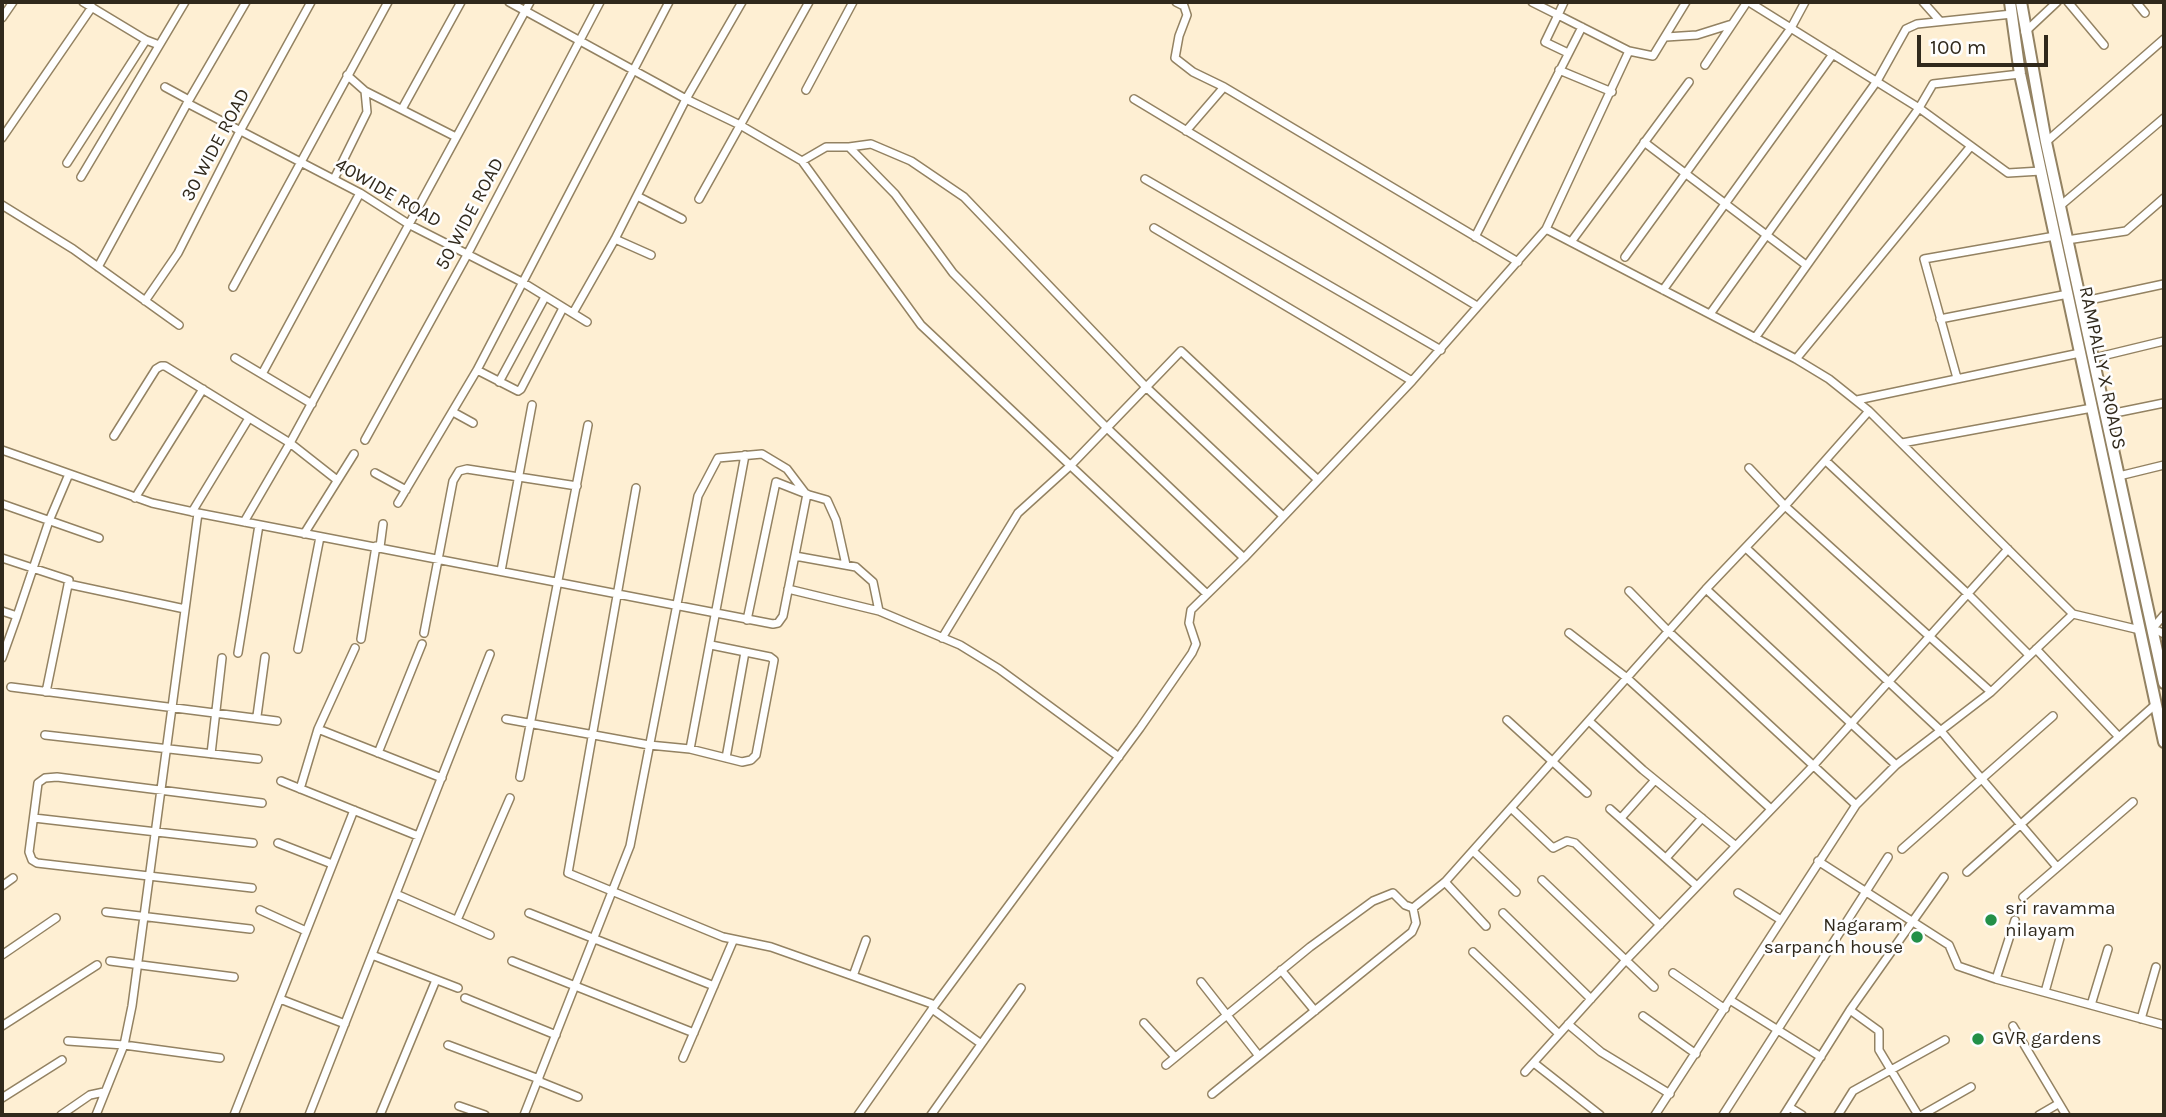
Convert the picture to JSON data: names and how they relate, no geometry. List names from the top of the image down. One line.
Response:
{"streets":{"main road":["RAMPALLY X ROADS"],"street":["30 WIDE ROAD","40WIDE ROAD","50 WIDE ROAD"]},"crossings":[["30 WIDE ROAD","40WIDE ROAD"],["40WIDE ROAD","50 WIDE ROAD"]],"places":["sri ravamma nilayam","Nagaram sarpanch house","GVR gardens"],"scale_bar":"100 m"}
